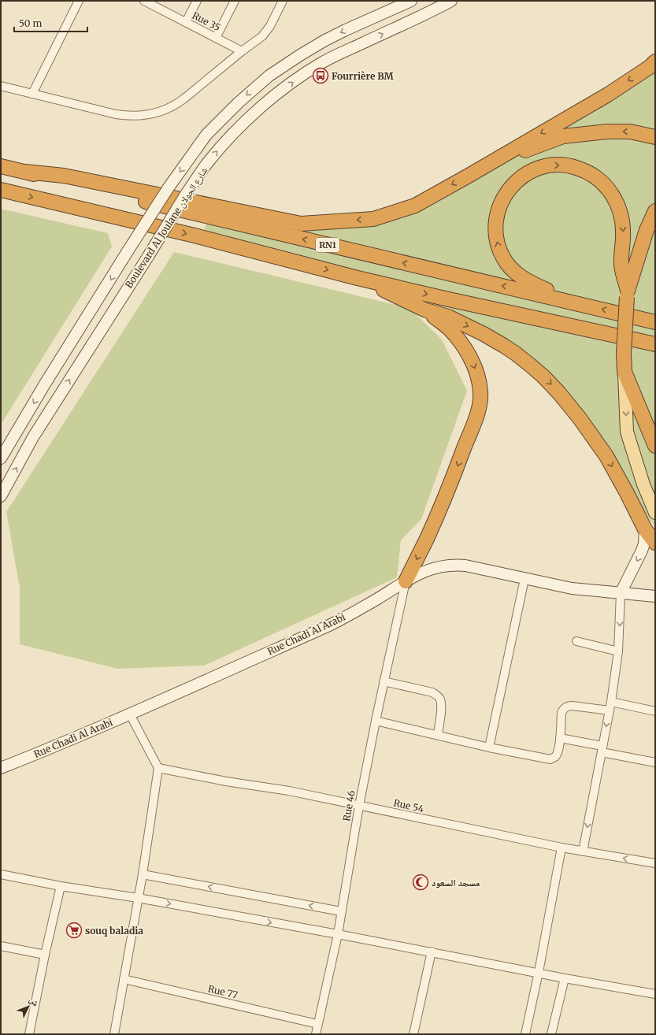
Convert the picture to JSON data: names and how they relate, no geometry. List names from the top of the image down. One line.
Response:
{"streets":{"highway":["RN1"],"main road":["Boulevard Al Joulane شارع الجولان","Rue Chadi Al Arabi"],"street":["Rue 35","Rue 46","Rue 54","Rue 77"]},"crossings":[["Rue Chadi Al Arabi","Rue 46"],["Rue 46","Rue 54"],["Rue 46","Rue 77"]],"places":{"bus stop":["Fourrière BM"],"mosque":["مسجد السعود"],"supermarket":["souq baladia"]},"scale_bar":"50 m","north":"top right"}
